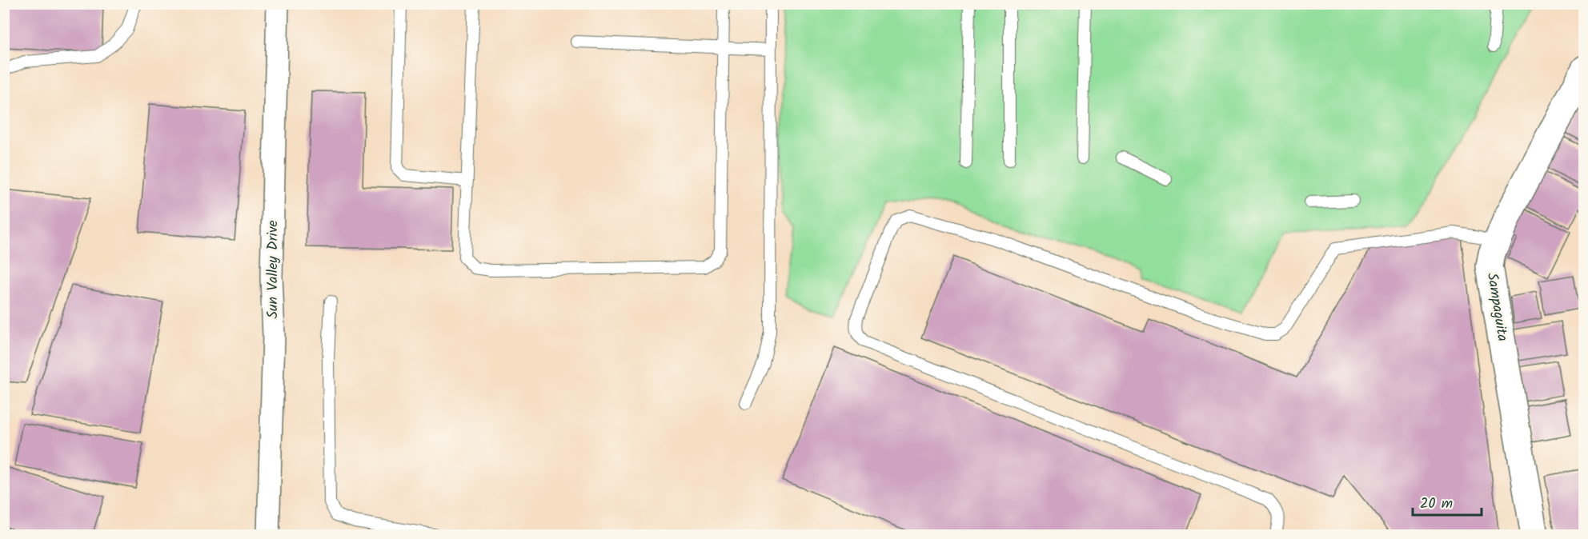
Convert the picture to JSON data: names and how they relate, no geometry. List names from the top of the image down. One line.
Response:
{"streets":{"street":["Sun Valley Drive","Sampaguita"]},"scale_bar":"20 m"}
